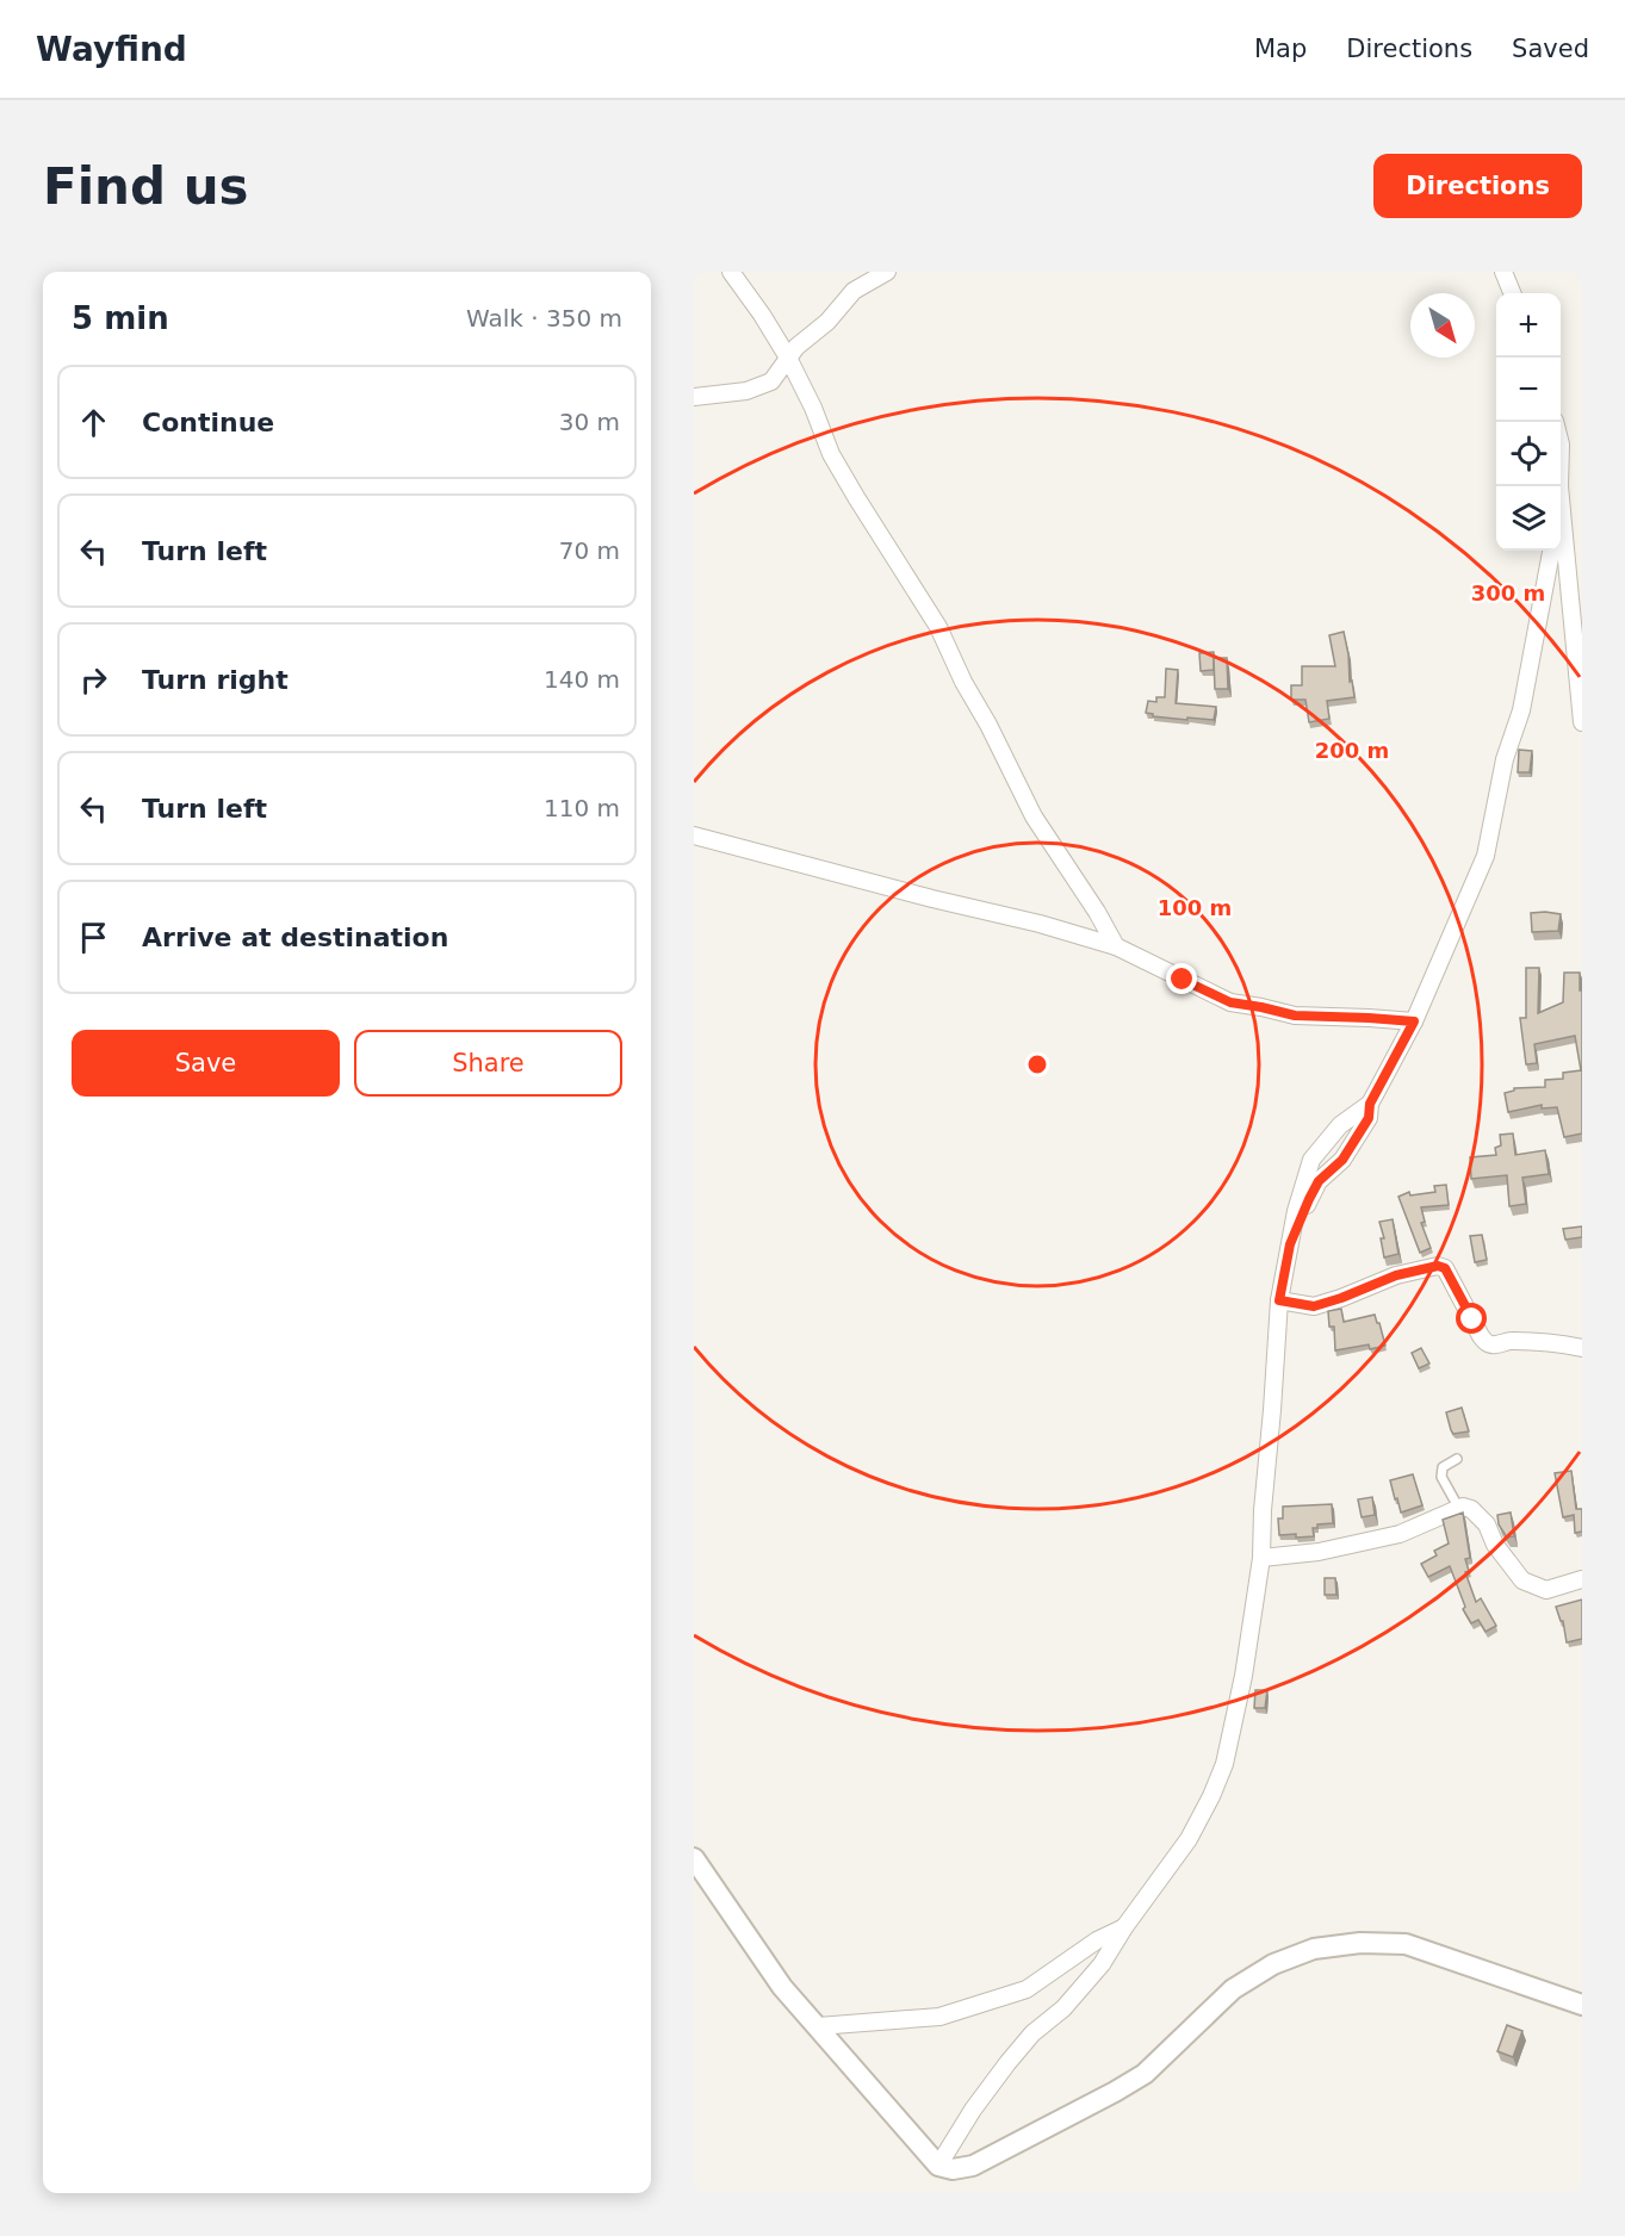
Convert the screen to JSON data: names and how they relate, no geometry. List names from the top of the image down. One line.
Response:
{"north":"bottom right","page":{"header":"Wayfind","nav":["Map","Directions","Saved"],"buttons":["Directions",["Save","Share"]],"title":"Find us","heading":["5 min","Walk · 350 m"],"map_buttons":["+","−"],"list":[["Continue","30 m"],["Turn left","70 m"],["Turn right","140 m"],["Turn left","110 m"],"Arrive at destination"]},"rings":["300 m","200 m","100 m"]}
